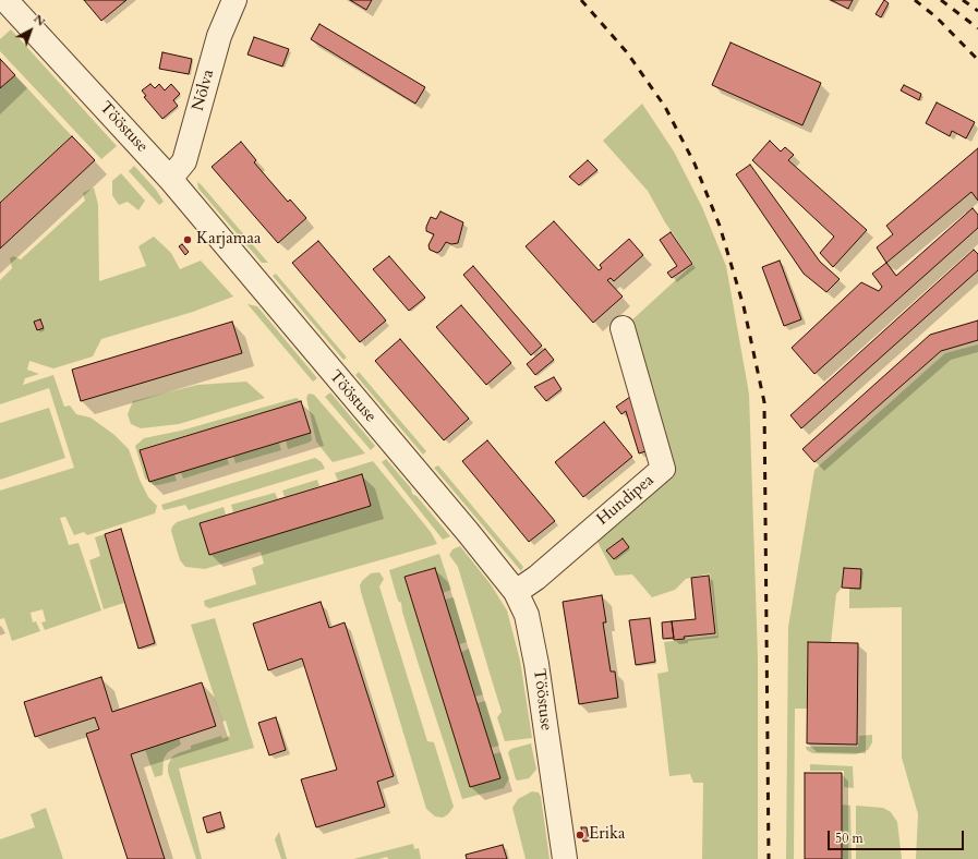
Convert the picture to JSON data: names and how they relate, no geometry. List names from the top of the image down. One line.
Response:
{"streets":{"street":["Nõlva","Tööstuse","Hundipea"]},"crossings":[["Nõlva","Tööstuse"],["Tööstuse","Hundipea"]],"places":["Karjamaa","Erika"],"scale_bar":"50 m","north":"top right"}
